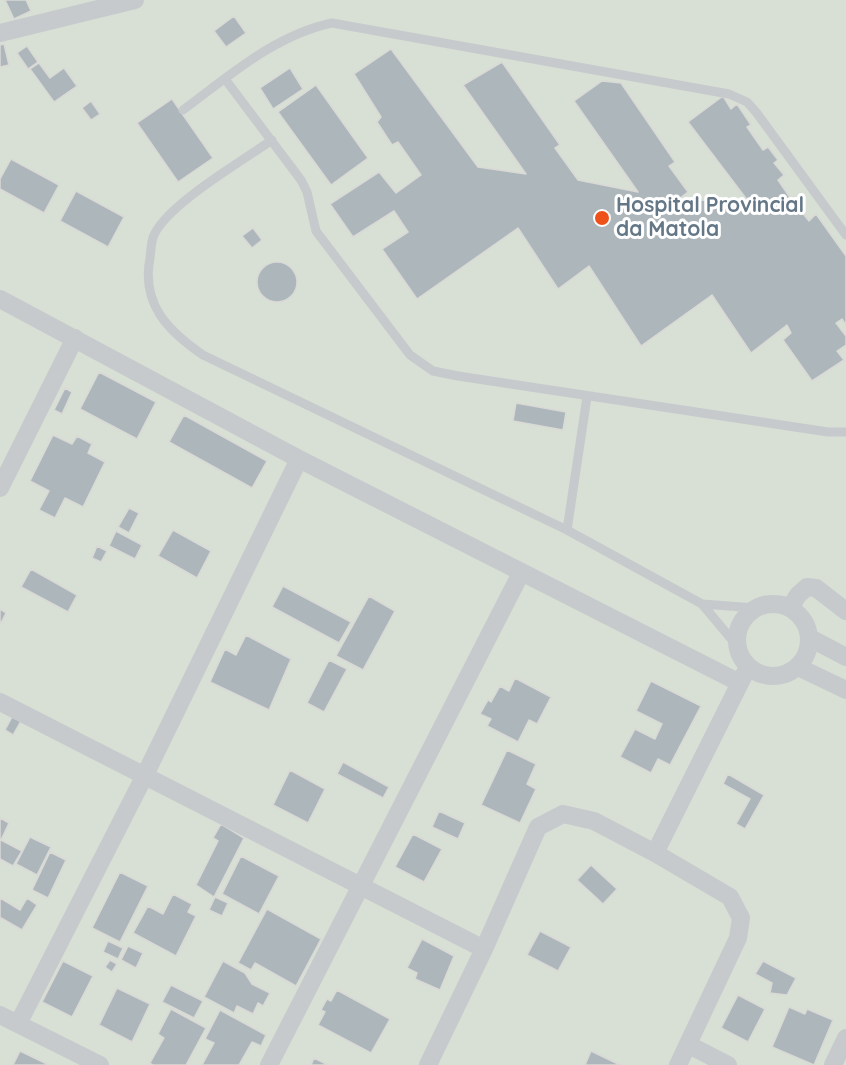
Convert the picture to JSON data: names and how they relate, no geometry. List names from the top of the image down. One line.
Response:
{"places":["Hospital Provincial da Matola"]}
